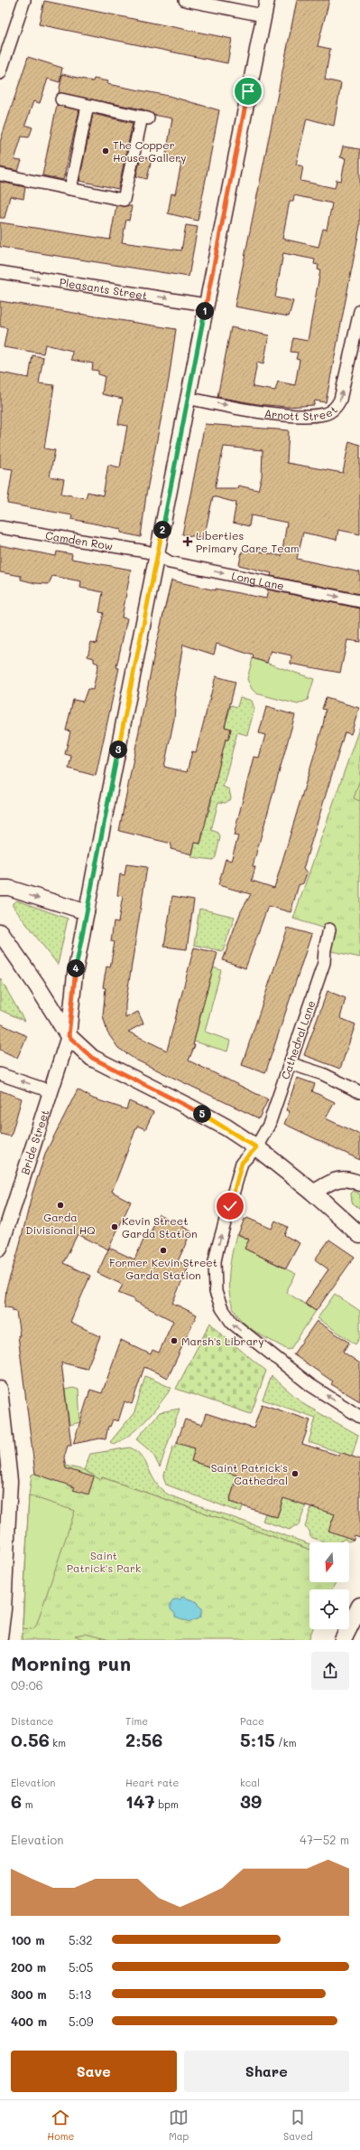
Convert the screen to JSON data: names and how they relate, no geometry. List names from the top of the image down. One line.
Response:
{"streets":{"street":["Pleasants Street","Arnott Street","Camden Row","Long Lane","Cathedral Lane","Bride Street"]},"crossings":[["Pleasants Street","Bride Street"],["Arnott Street","Bride Street"],["Camden Row","Long Lane"],["Camden Row","Bride Street"],["Long Lane","Bride Street"]],"one_way":["Pleasants Street","Arnott Street","Long Lane","Cathedral Lane"],"parks":["Saint Patrick's Park"],"places":{"other":["The Copper House Gallery","Garda Divisional HQ","Kevin Street Garda Station","Former Kevin Street Garda Station","Marsh's Library","Saint Patrick's Cathedral"],"health":["Liberties Primary Care Team"]},"north":"bottom","page":{"pins":["1","2","3","4","5"],"heading":["Morning run","09:06"],"stats":[["Distance","0.56 km"],["Time","2:56"],["Pace","5:15 /km"],["Elevation","6 m"],["Heart rate","147 bpm"],["kcal","39"]],"chart":["Elevation","47–52 m"],"list":[{"name":"100 m","note":"5:32"},{"name":"200 m","note":"5:05"},{"name":"300 m","note":"5:13"},{"name":"400 m","note":"5:09"}],"buttons":["Save","Share"],"tabs":["Home","Map","Saved"]}}
